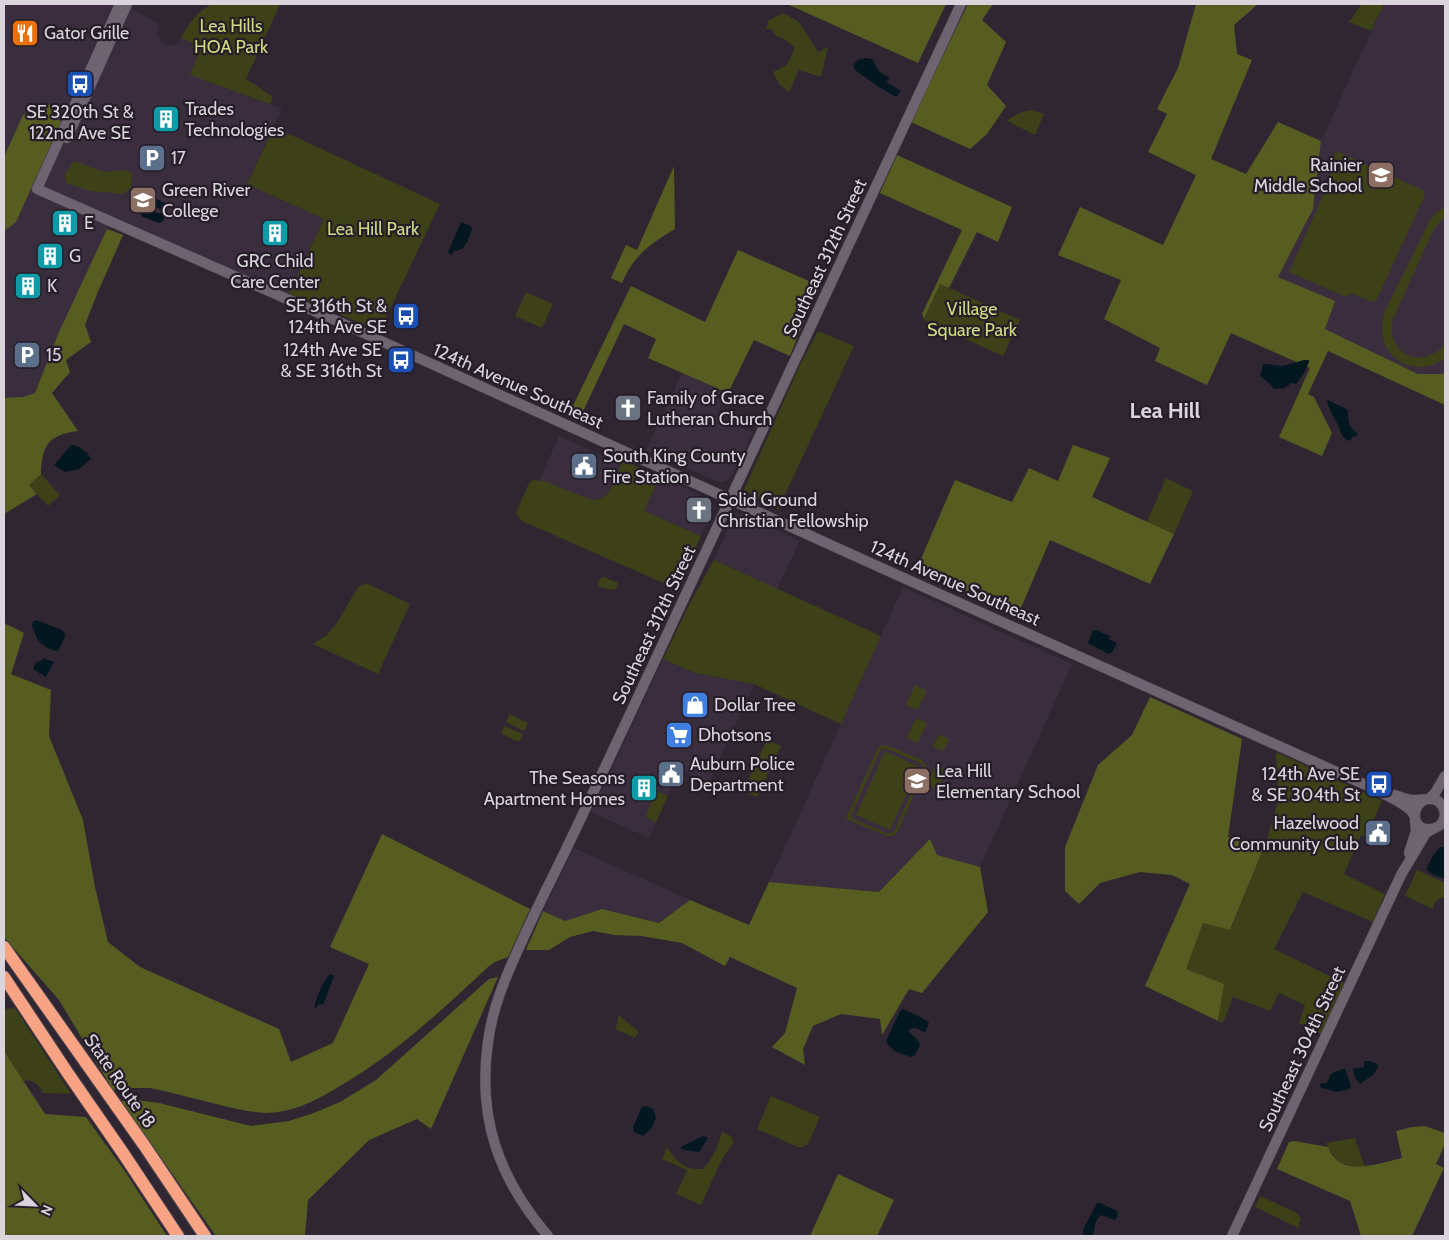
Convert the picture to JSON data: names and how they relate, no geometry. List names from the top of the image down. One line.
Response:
{"streets":{"highway":["State Route 18"],"street":["Southeast 312th Street","124th Avenue Southeast","Southeast 304th Street"]},"crossings":[["Southeast 312th Street","124th Avenue Southeast"],["124th Avenue Southeast","Southeast 304th Street"]],"districts":["Lea Hill"],"parks":["Lea Hills HOA Park","Lea Hill Park","Village Square Park"],"places":{"restaurant":["Gator Grille"],"bus stop":["SE 320th St & 122nd Ave SE","SE 316th St & 124th Ave SE","124th Ave SE & SE 316th St","124th Ave SE & SE 304th St"],"building":["Trades Technologies","E","GRC Child Care Center","G","K","The Seasons Apartment Homes"],"parking":["17","15"],"school or university":["Rainier Middle School","Green River College","Lea Hill Elementary School"],"church":["Family of Grace Lutheran Church","Solid Ground Christian Fellowship"],"public building":["South King County Fire Station","Auburn Police Department","Hazelwood Community Club"],"shop":["Dollar Tree"],"supermarket":["Dhotsons"]},"north":"bottom right"}
